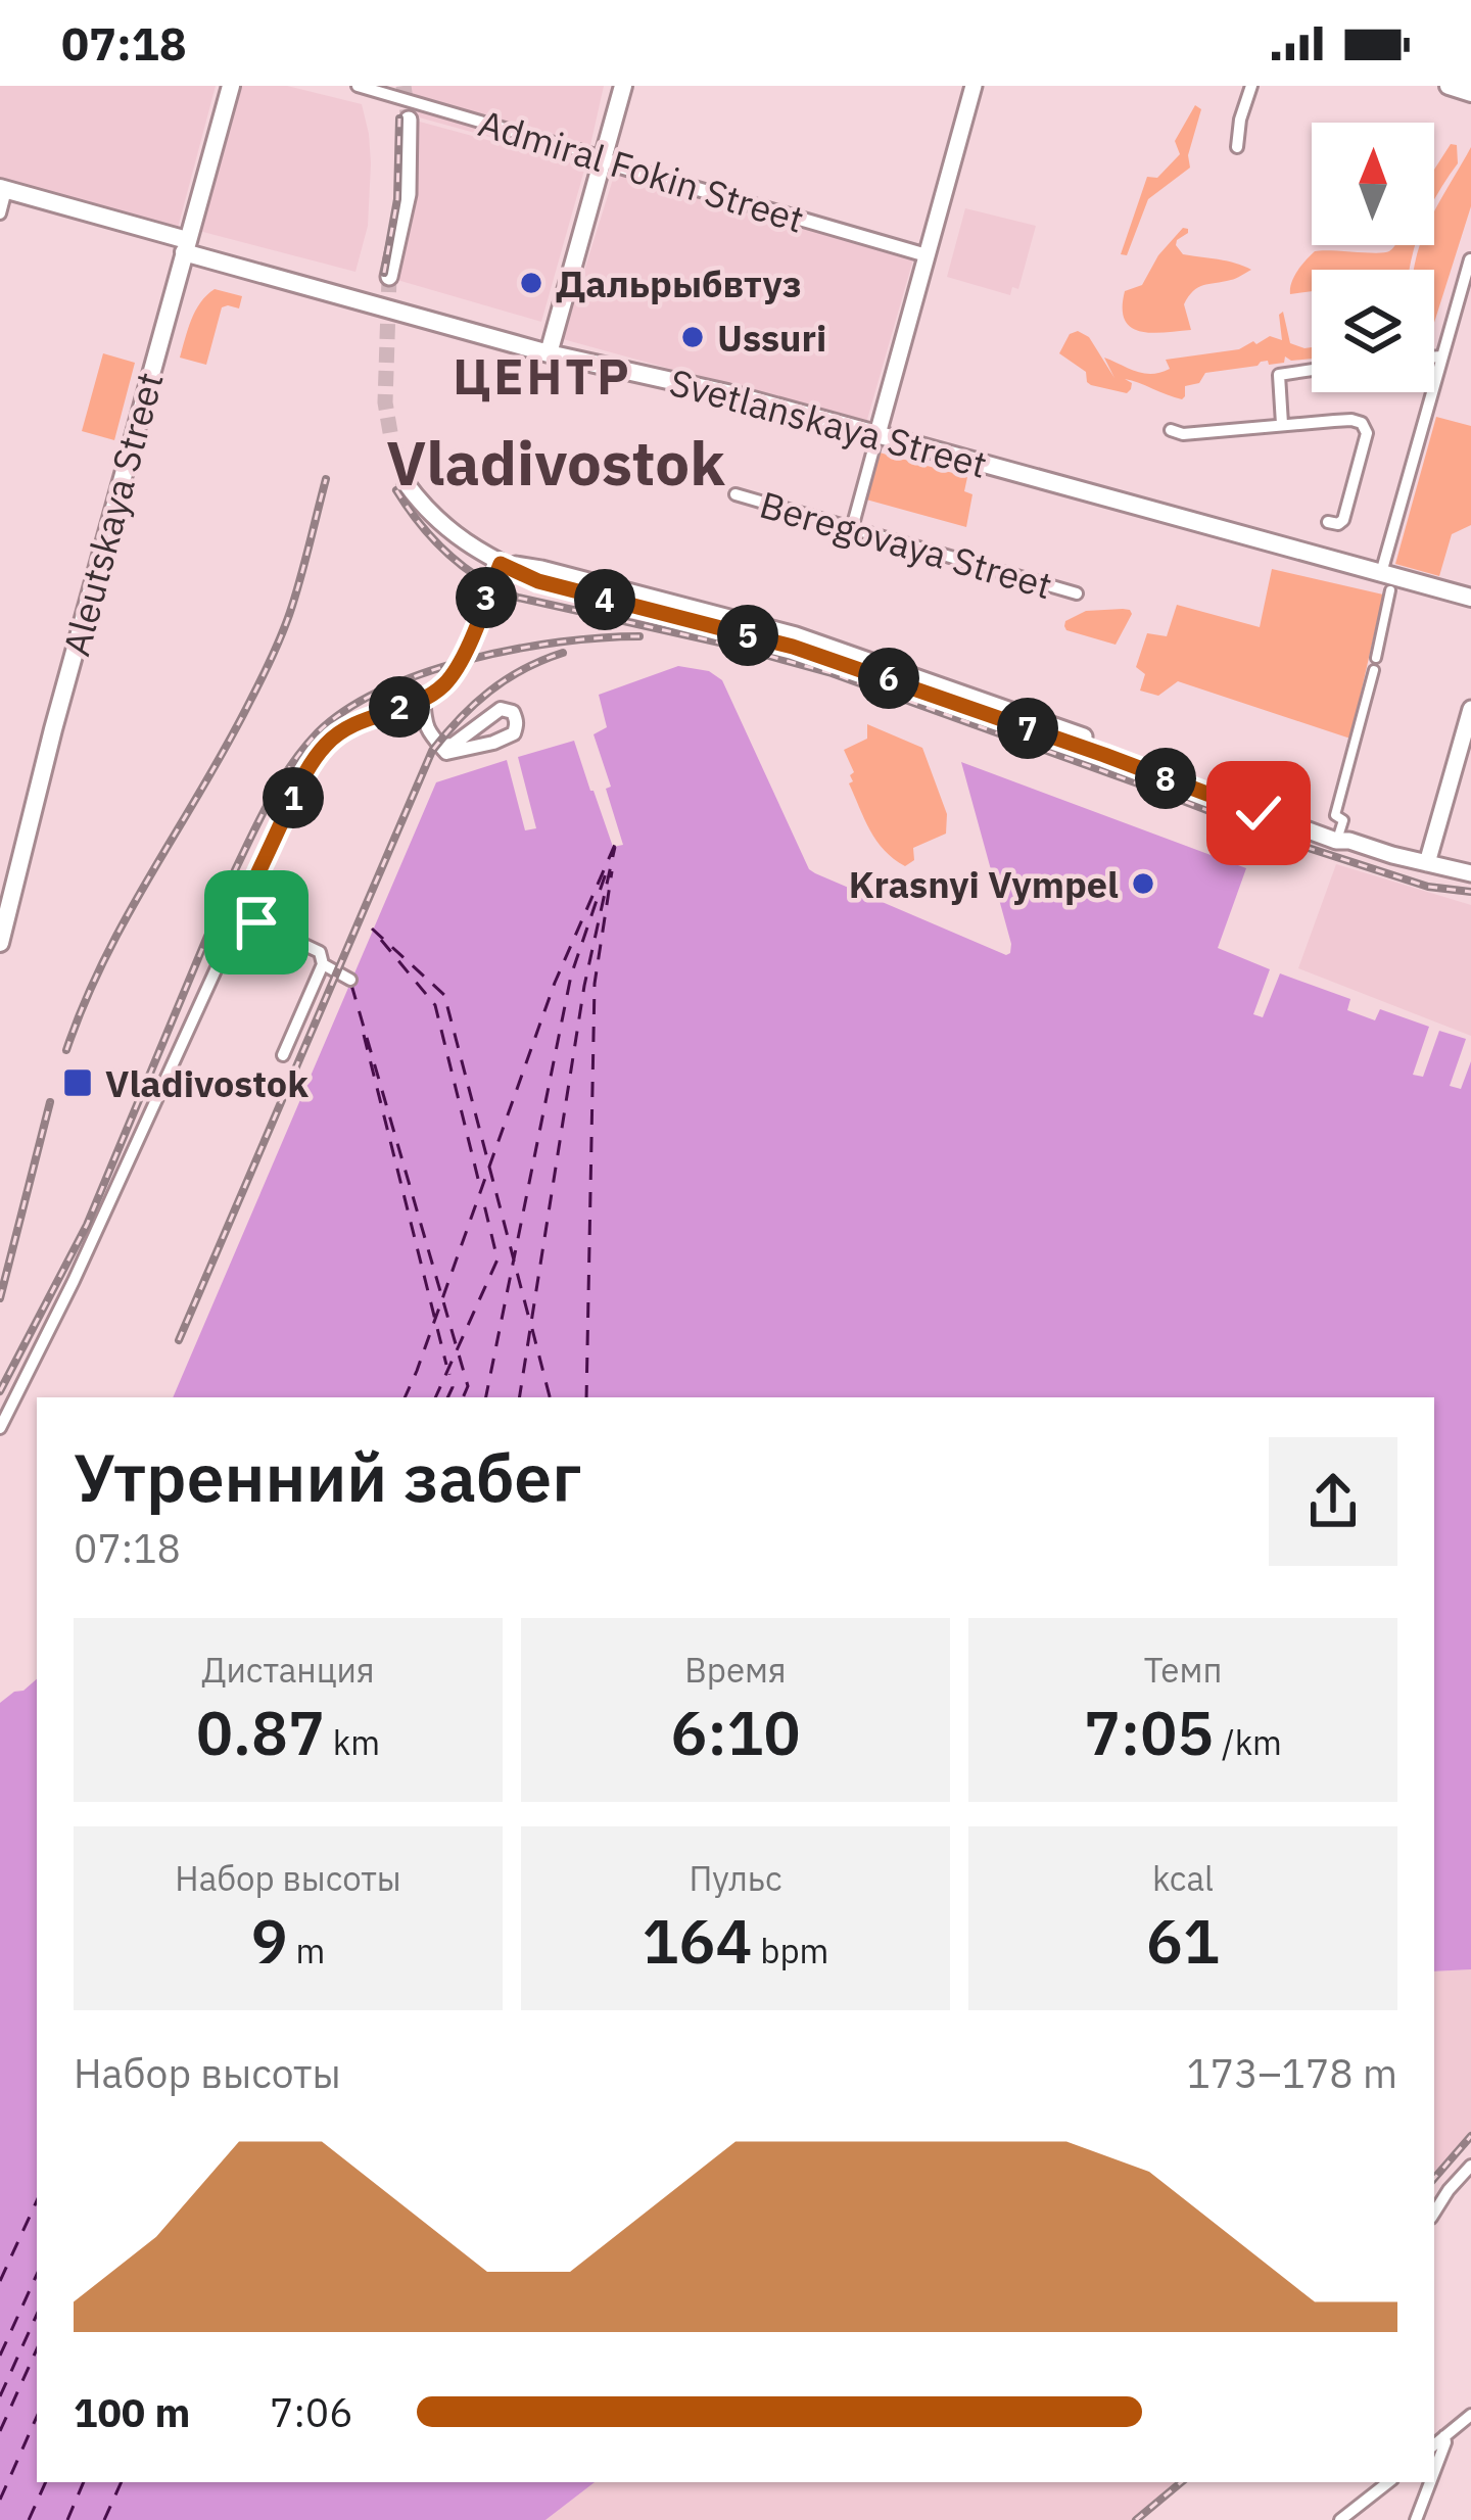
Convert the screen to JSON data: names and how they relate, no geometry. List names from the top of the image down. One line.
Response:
{"streets":{"main road":["Svetlanskaya Street","Aleutskaya Street"],"street":["Admiral Fokin Street","Beregovaya Street"]},"crossings":[["Svetlanskaya Street","Aleutskaya Street"]],"districts":["ЦЕНТР","Vladivostok"],"places":{"other":["Дальрыбвтуз","Ussuri","Krasnyi Vympel"],"transit":["Vladivostok"]},"north":"top","page":{"status":"07:18","pins":["3","4","5","6","2","7","8","1"],"heading":["Утренний забег","07:18"],"stats":[["Дистанция","0.87 km"],["Время","6:10"],["Темп","7:05 /km"],["Набор высоты","9 m"],["Пульс","164 bpm"],["kcal","61"]],"chart":["Набор высоты","173–178 m"],"list":[{"name":"100 m","note":"7:06"}]}}
